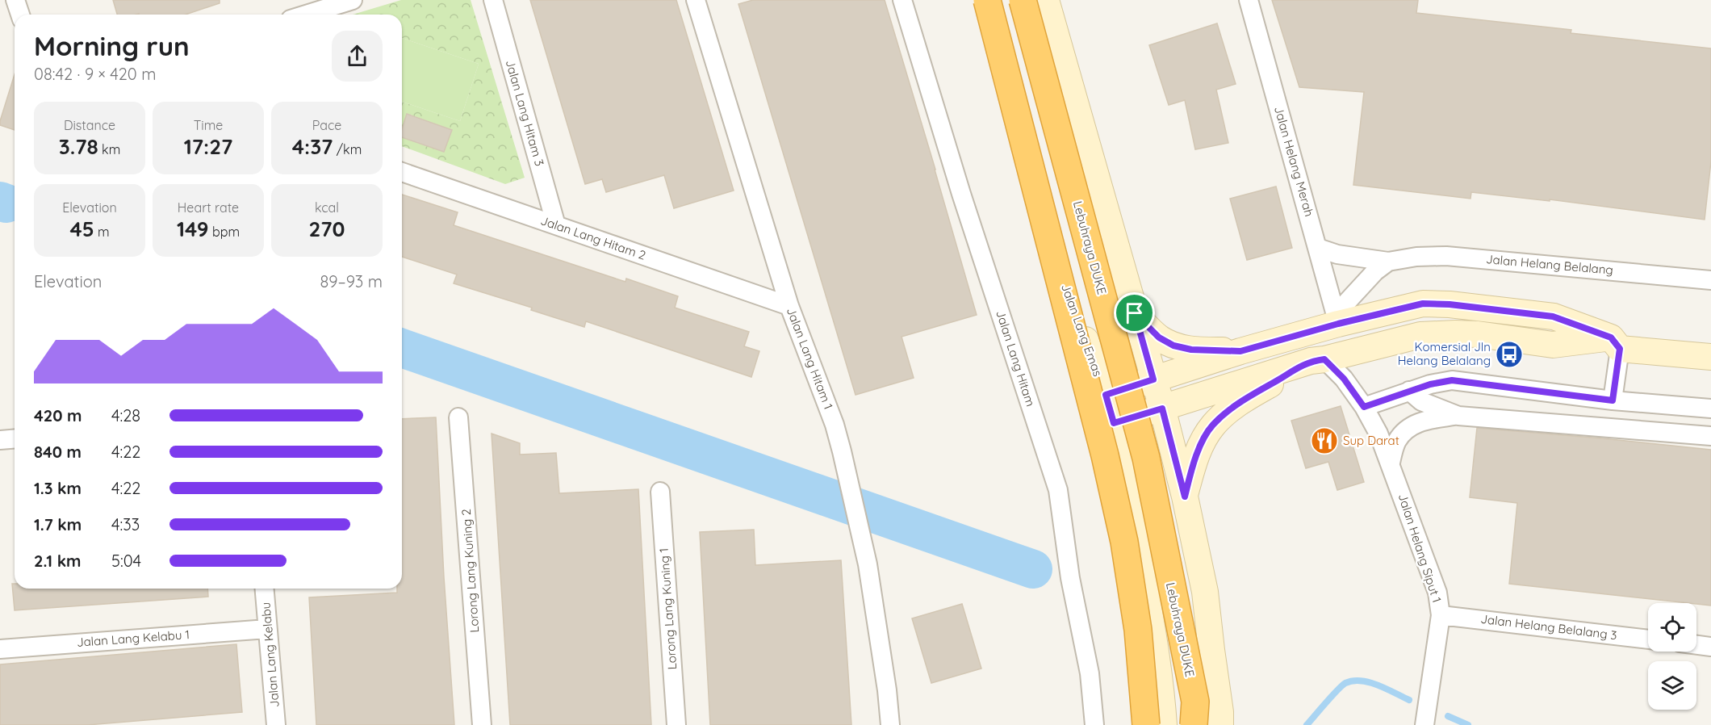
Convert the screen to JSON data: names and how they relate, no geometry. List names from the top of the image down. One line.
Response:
{"streets":{"highway":["Lebuhraya DUKE"],"main road":["Jalan Lang Emas"],"street":["Jalan Lang Hitam 3","Jalan Helang Merah","Jalan Lang Hitam 2","Jalan Helang Belalang","Jalan Lang Hitam 1","Jalan Lang Hitam","Jalan Helang Siput 1","Lorong Lang Kuning 2","Lorong Lang Kuning 1","Jalan Helang Belalang 3","Jalan Lang Kelabu 1","Jalan Lang Kelabu"]},"crossings":[["Jalan Lang Hitam 3","Jalan Lang Hitam 2"],["Jalan Helang Merah","Jalan Helang Belalang"],["Jalan Lang Hitam 2","Jalan Lang Hitam 1"],["Jalan Helang Siput 1","Jalan Helang Belalang 3"],["Jalan Lang Kelabu 1","Jalan Lang Kelabu"]],"places":{"bus stop":["Komersial Jln Helang Belalang"],"restaurant":["Sup Darat"]},"page":{"heading":["Morning run","08:42 · 9 × 420 m"],"stats":[["Distance","3.78 km"],["Time","17:27"],["Pace","4:37 /km"],["Elevation","45 m"],["Heart rate","149 bpm"],["kcal","270"]],"chart":["Elevation","89–93 m"],"list":[{"name":"420 m","note":"4:28"},{"name":"840 m","note":"4:22"},{"name":"1.3 km","note":"4:22"},{"name":"1.7 km","note":"4:33"},{"name":"2.1 km","note":"5:04"}]}}
